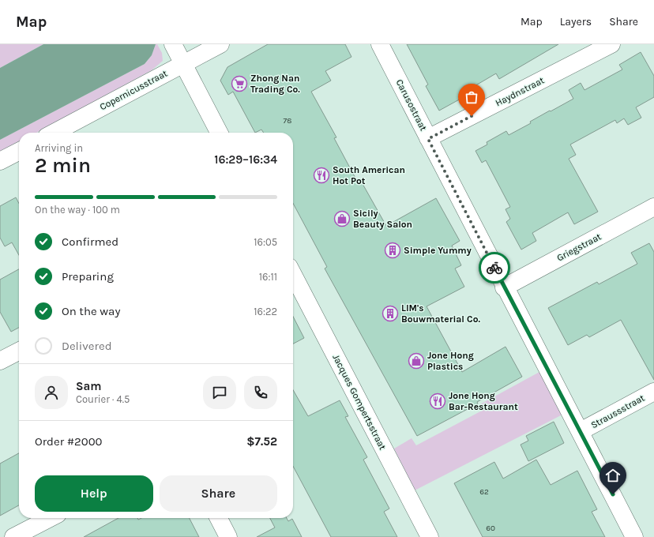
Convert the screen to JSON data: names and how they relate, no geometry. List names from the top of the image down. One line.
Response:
{"streets":{"street":["Copernicusstraat","Haydnstraat","Carusostraat","Griegstraat","Jacques Gompertsstraat","Straussstraat"]},"crossings":[["Haydnstraat","Carusostraat"],["Carusostraat","Griegstraat"],["Carusostraat","Straussstraat"]],"places":{"supermarket":["Zhong Nan Trading Co."],"restaurant":["South American Hot Pot","Jone Hong Bar-Restaurant"],"shop":["Sicily Beauty Salon","Jone Hong Plastics"],"building":["Simple Yummy","LIM's Bouwmaterial Co."]},"house_numbers":["78","62","60"],"page":{"header":"Map","nav":["Map","Layers","Share"],"heading":["2 min","Arriving in","16:29–16:34"],"panel":["Sam","Courier · 4.5","Order #2000","$7.52"],"bar":"On the way · 100 m","list":[["Confirmed","16:05"],["Preparing","16:11"],["On the way","16:22"],"Delivered"],"buttons":["Help","Share"]}}
